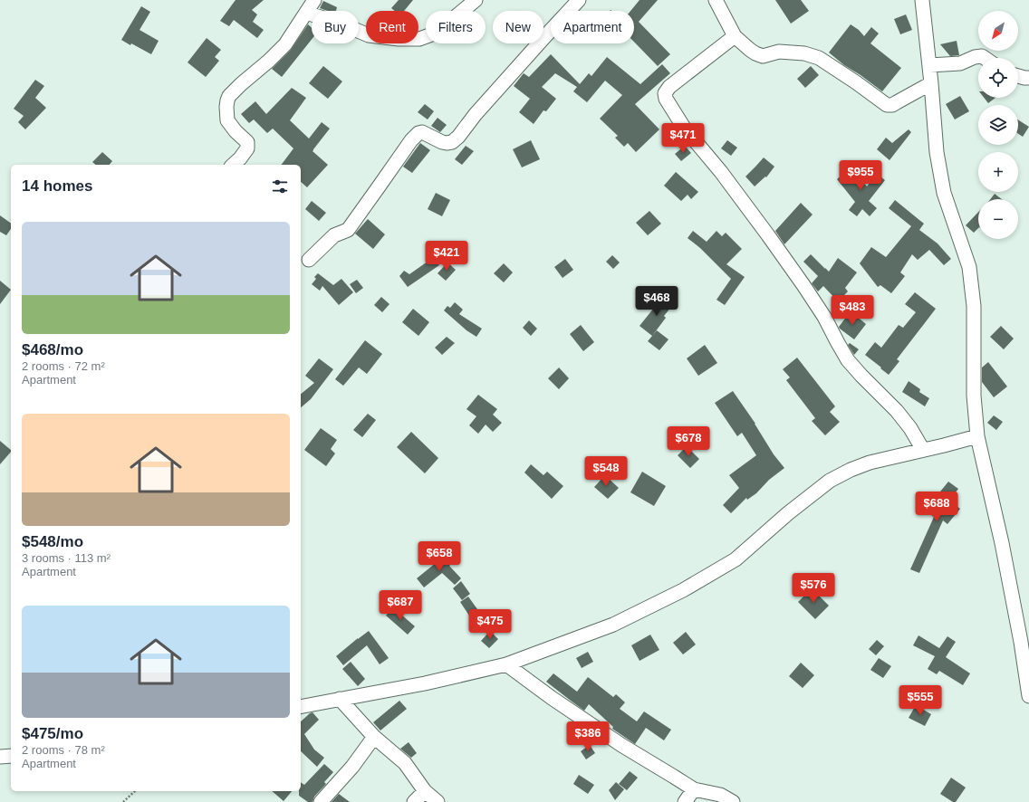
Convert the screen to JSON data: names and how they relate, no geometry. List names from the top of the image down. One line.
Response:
{"north":"bottom left","page":{"map_buttons":["+","−"],"chip":["Buy","Rent","Filters","New","Apartment"],"price":["$471","$955","$421","$468","$483","$678","$548","$688","$658","$576","$687","$475","$555","$386"],"heading":"14 homes","list":[{"name":"$468/mo","note":"2 rooms · 72 m² · Apartment"},{"name":"$548/mo","note":"3 rooms · 113 m² · Apartment"},{"name":"$475/mo","note":"2 rooms · 78 m² · Apartment"}]}}
